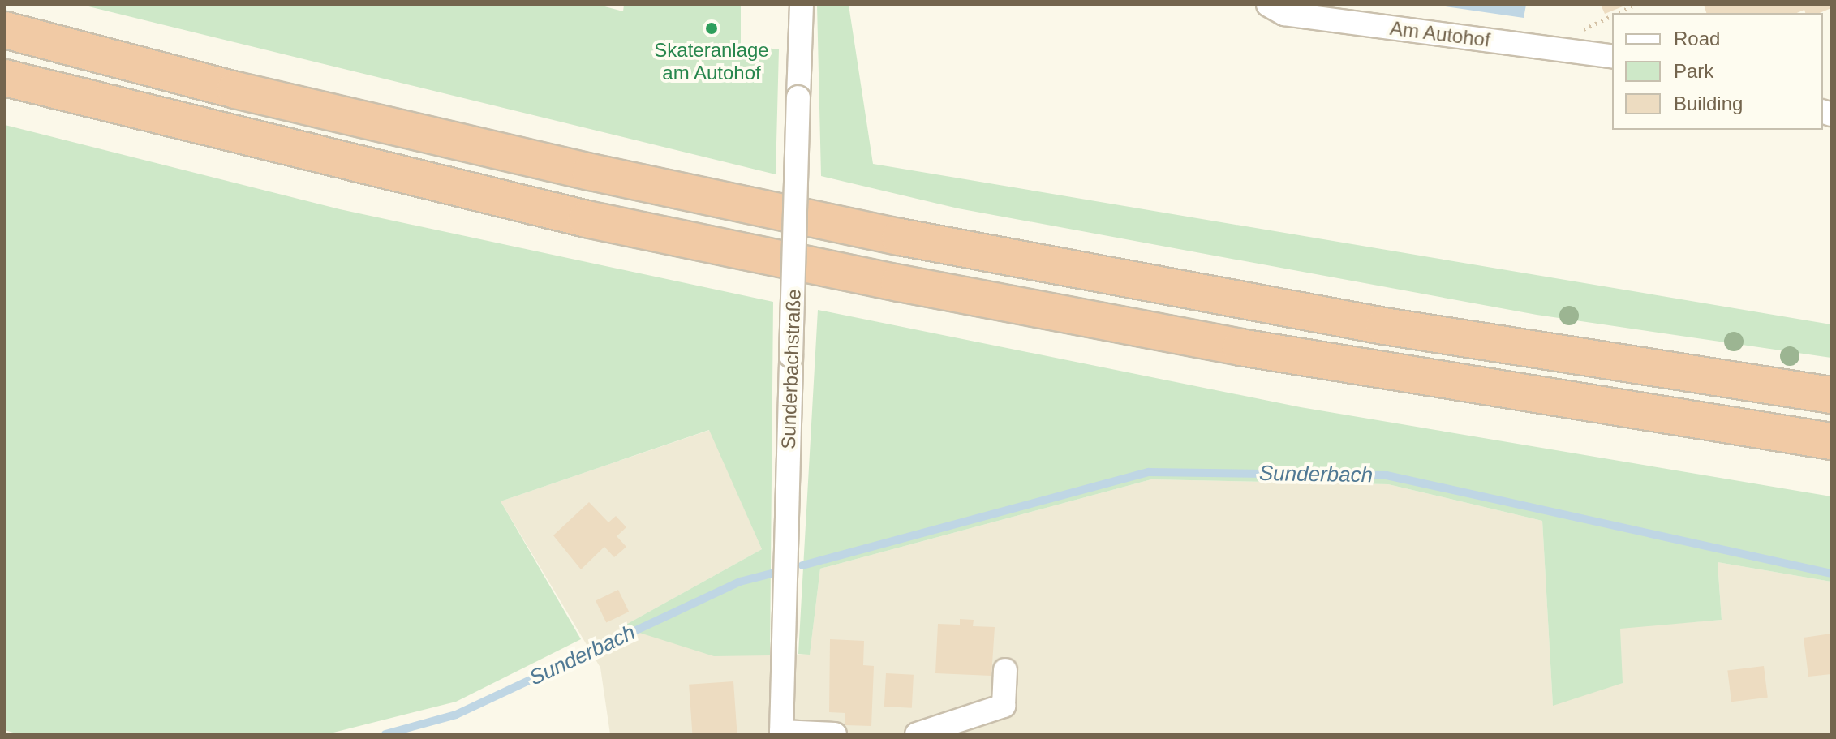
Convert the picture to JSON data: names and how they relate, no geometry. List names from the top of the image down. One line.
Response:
{"streets":{"street":["Am Autohof","Sunderbachstraße"]},"water":["Sunderbach"],"places":["Skateranlage am Autohof"],"legend":["Road","Park","Building"]}
